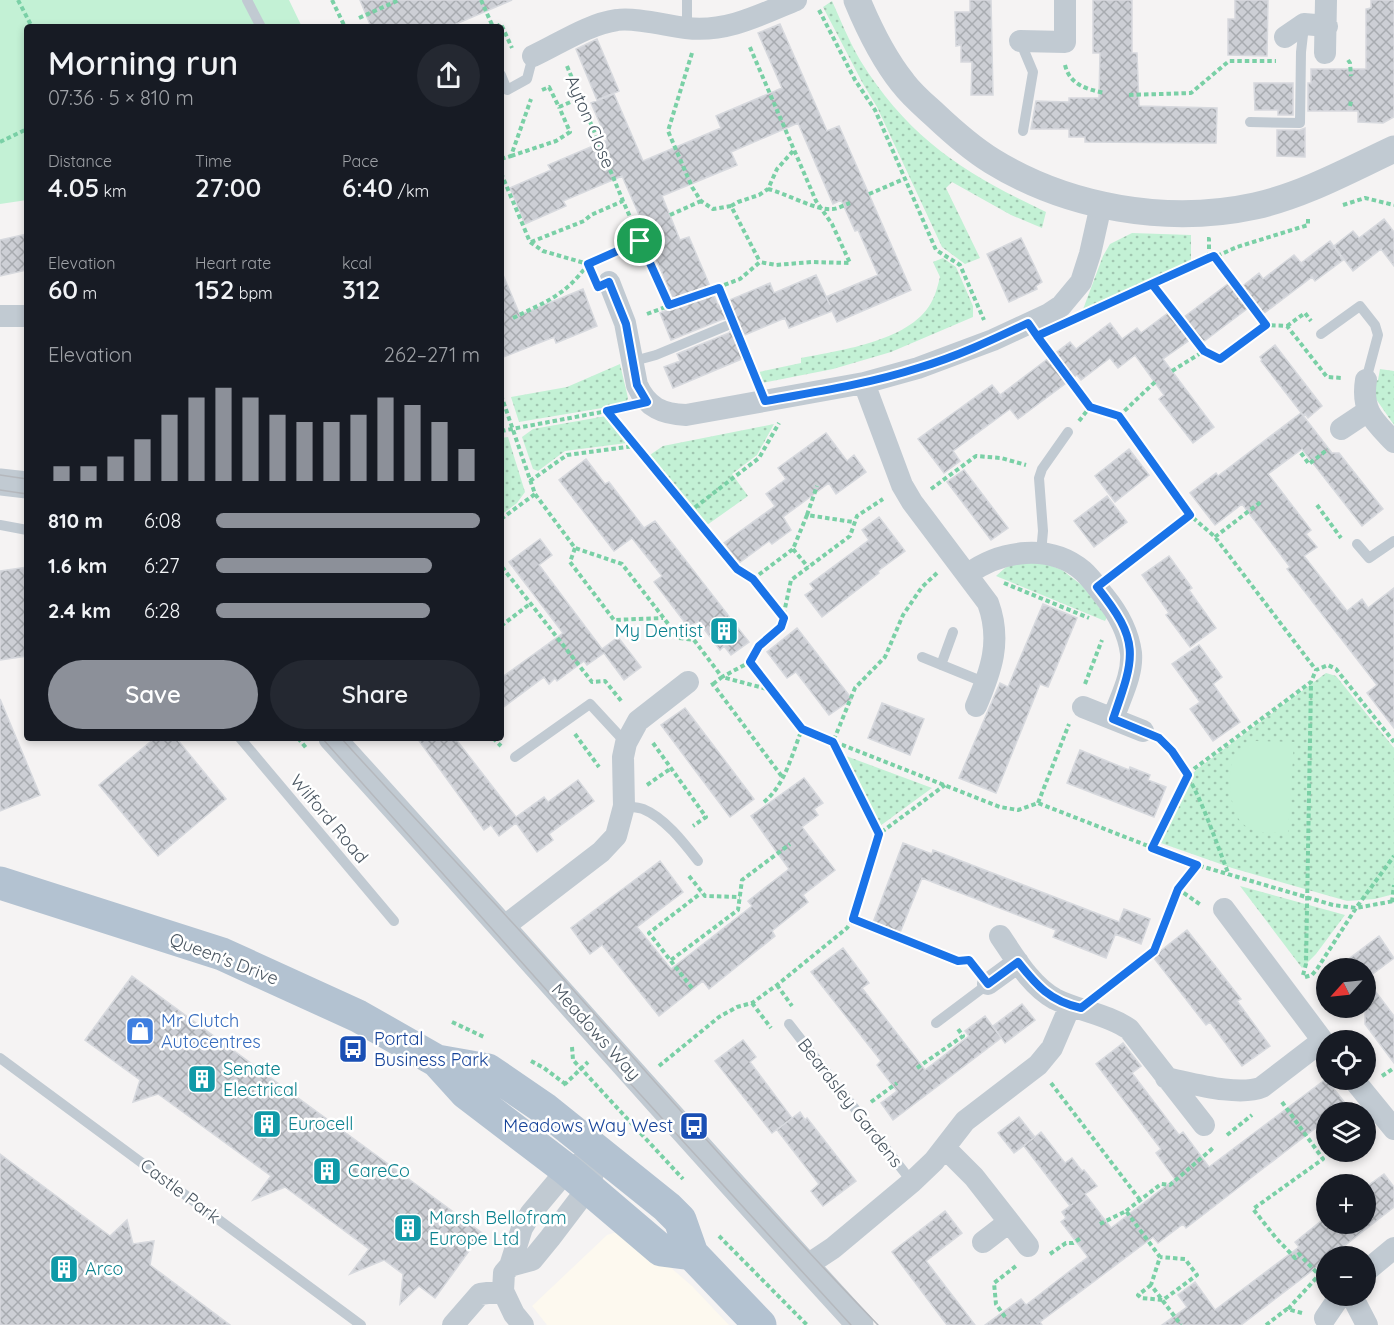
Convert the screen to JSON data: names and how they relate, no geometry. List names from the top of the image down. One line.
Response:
{"streets":{"main road":["Queen's Drive"],"street":["Meadows Way","Beardsley Gardens"],"lane":["Wilford Road","Castle Park"],"path":["Ayton Close"]},"crossings":[["Meadows Way","Beardsley Gardens"]],"places":{"building":["My Dentist","Senate Electrical","Eurocell","CareCo","Marsh Bellofram Europe Ltd","Arco"],"shop":["Mr Clutch Autocentres"],"bus stop":["Portal Business Park","Meadows Way West"]},"north":"bottom left","page":{"heading":["Morning run","07:36 · 5 × 810 m"],"stats":[["Distance","4.05 km"],["Time","27:00"],["Pace","6:40 /km"],["Elevation","60 m"],["Heart rate","152 bpm"],["kcal","312"]],"chart":["Elevation","262–271 m"],"list":[{"name":"810 m","note":"6:08"},{"name":"1.6 km","note":"6:27"},{"name":"2.4 km","note":"6:28"}],"buttons":["Save","Share"],"map_buttons":["+","−"]}}
